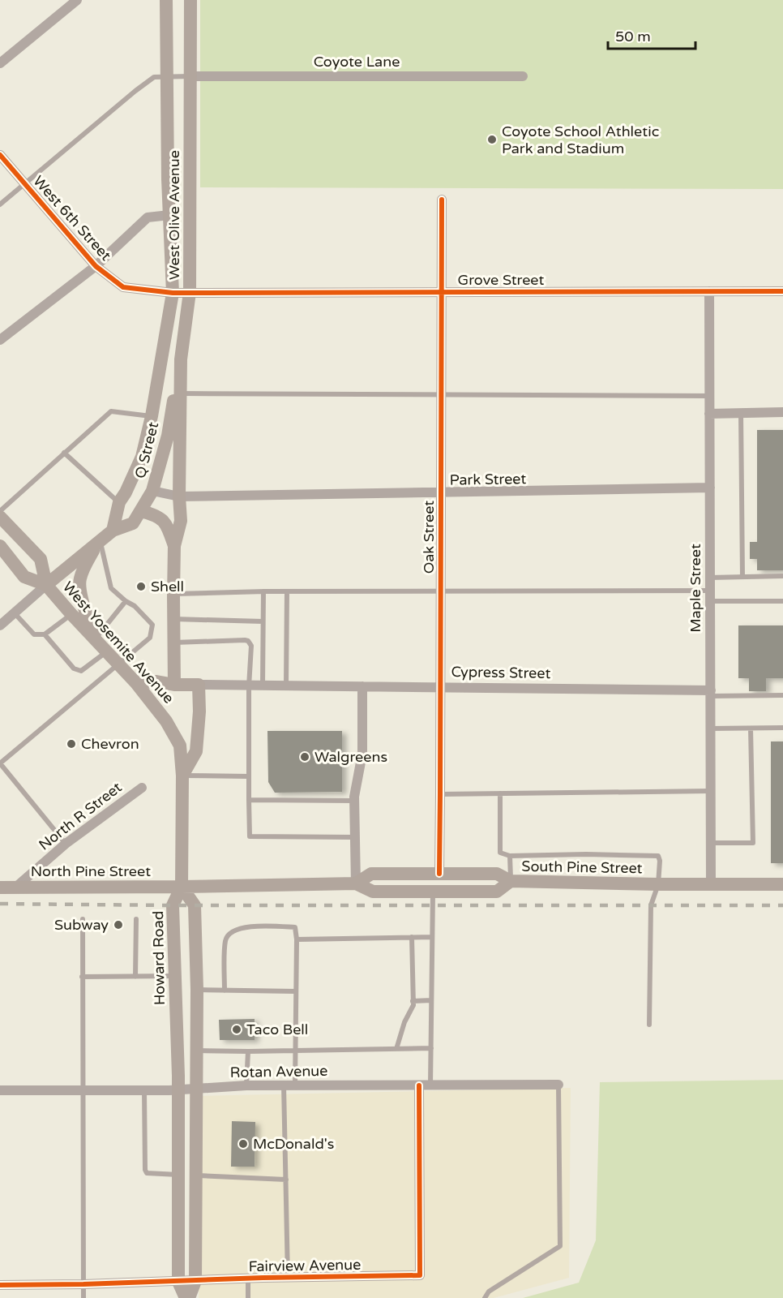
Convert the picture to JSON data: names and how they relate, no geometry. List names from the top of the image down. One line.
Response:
{"streets":{"main road":["West Olive Avenue","Q Street","West Yosemite Avenue","Cypress Street","South Pine Street","North Pine Street","Howard Road"],"street":["Coyote Lane","West 6th Street","Grove Street","Park Street","Oak Street","Maple Street","North R Street","Rotan Avenue","Fairview Avenue"]},"crossings":[["Coyote Lane","West Olive Avenue"],["West Olive Avenue","West 6th Street"],["West Olive Avenue","Grove Street"],["West Olive Avenue","Q Street"],["West Olive Avenue","Park Street"],["West Olive Avenue","Cypress Street"],["West 6th Street","Grove Street"],["Grove Street","Oak Street"],["Grove Street","Maple Street"],["Q Street","Park Street"],["Q Street","West Yosemite Avenue"],["Park Street","Oak Street"],["Park Street","Maple Street"],["Oak Street","Cypress Street"],["Maple Street","Cypress Street"],["Maple Street","South Pine Street"],["West Yosemite Avenue","Cypress Street"],["North R Street","North Pine Street"],["South Pine Street","North Pine Street"],["South Pine Street","Howard Road"],["North Pine Street","Howard Road"],["Howard Road","Rotan Avenue"],["Howard Road","Fairview Avenue"],["Rotan Avenue","Fairview Avenue"]],"places":["Coyote School Athletic Park and Stadium","Shell","Chevron","Walgreens","Subway","Taco Bell","McDonald's"],"scale_bar":"50 m"}
